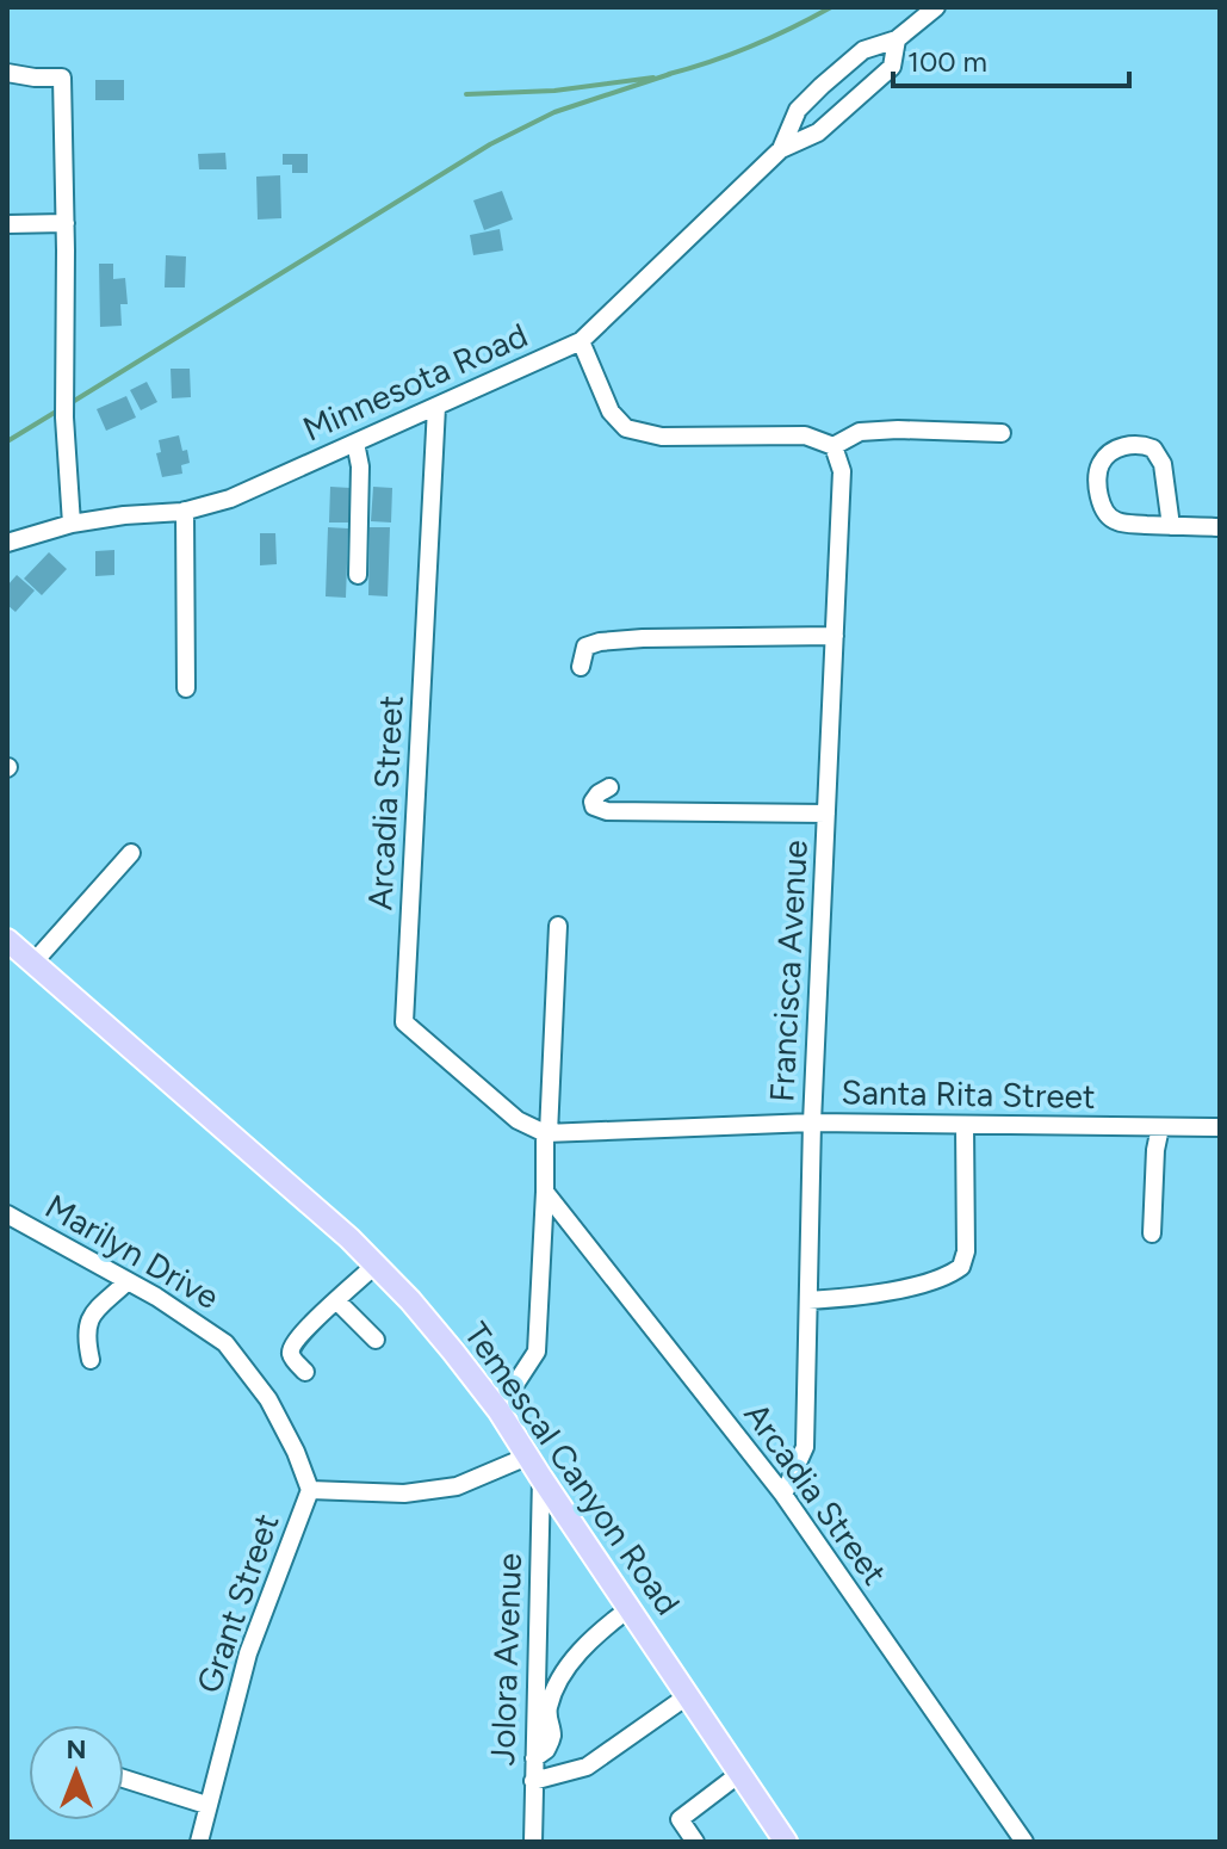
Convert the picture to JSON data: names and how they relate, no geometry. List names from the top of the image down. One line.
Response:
{"streets":{"main road":["Temescal Canyon Road"],"street":["Minnesota Road","Arcadia Street","Francisca Avenue","Santa Rita Street","Marilyn Drive","Grant Street","Jolora Avenue"]},"crossings":[["Minnesota Road","Arcadia Street"],["Arcadia Street","Francisca Avenue"],["Arcadia Street","Santa Rita Street"],["Francisca Avenue","Santa Rita Street"],["Marilyn Drive","Grant Street"],["Temescal Canyon Road","Grant Street"],["Temescal Canyon Road","Jolora Avenue"]],"scale_bar":"100 m","north":"top"}
